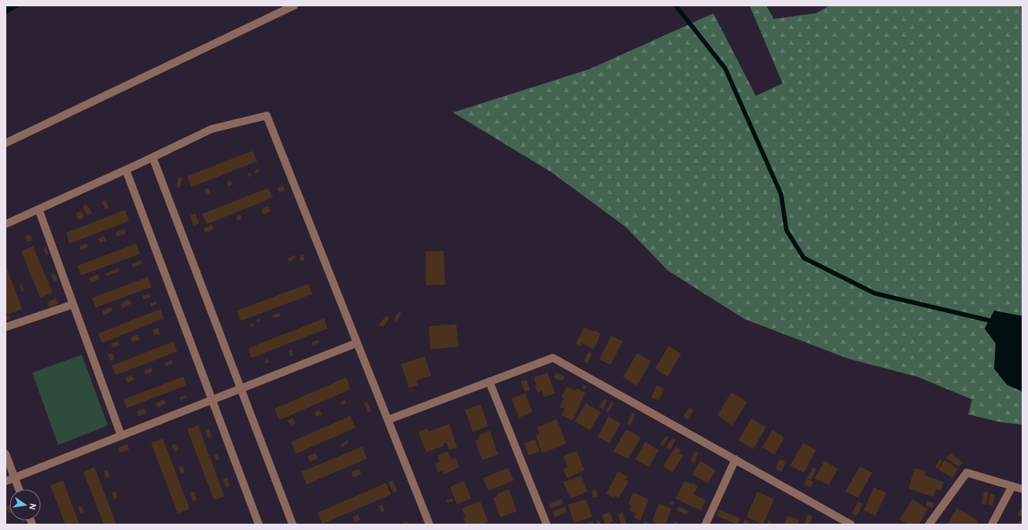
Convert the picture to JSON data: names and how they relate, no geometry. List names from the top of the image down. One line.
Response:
{"north":"right"}
